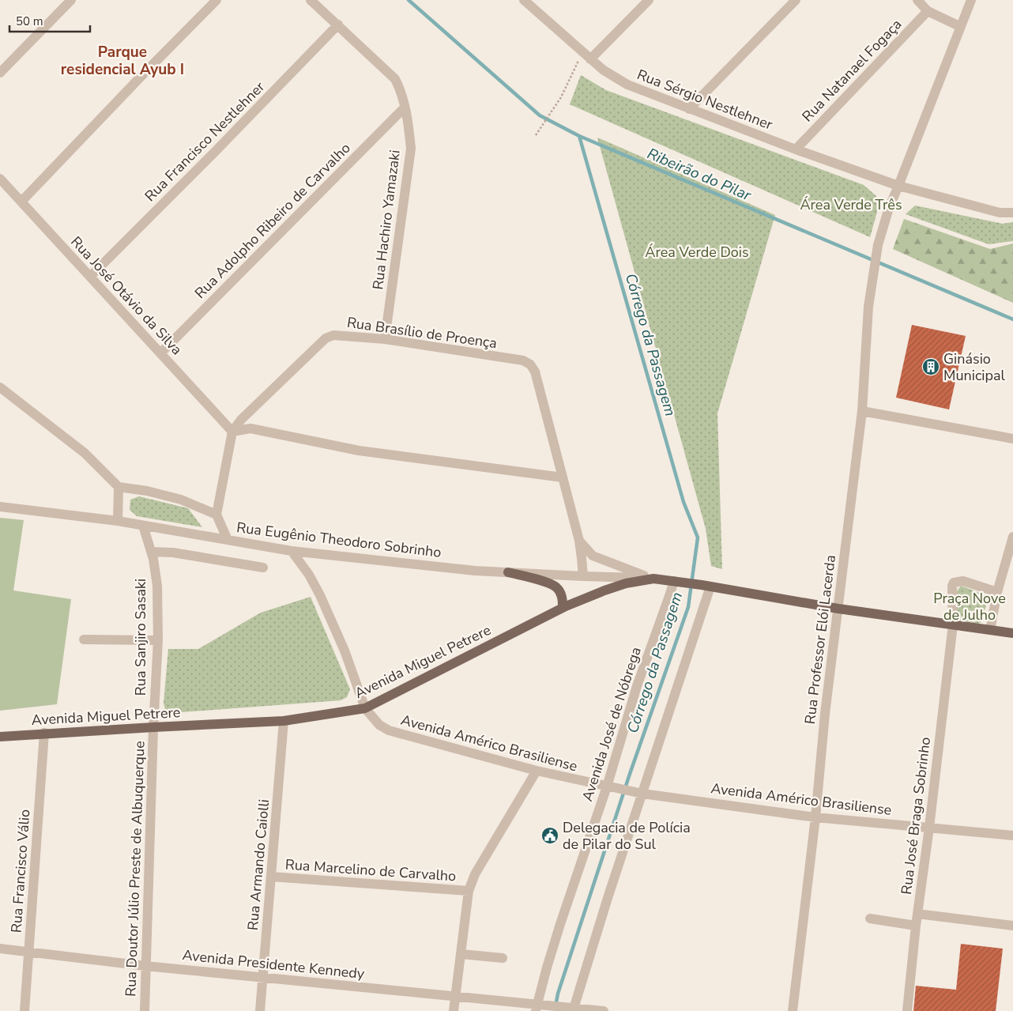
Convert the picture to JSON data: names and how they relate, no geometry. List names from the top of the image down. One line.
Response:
{"streets":{"main road":["Avenida Miguel Petrere"],"street":["Rua Natanael Fogaça","Rua Sérgio Nestlehner","Rua Francisco Nestlehner","Rua Hachiro Yamazaki","Rua Adolpho Ribeiro de Carvalho","Rua José Otávio da Silva","Rua Brasílio de Proença","Rua Eugênio Theodoro Sobrinho","Rua Sanjiro Sasaki","Rua Professor Elói Lacerda","Avenida José de Nóbrega","Avenida Américo Brasiliense","Rua José Braga Sobrinho","Rua Armando Caiolli","Rua Doutor Júlio Preste de Albuquerque","Rua Marcelino de Carvalho","Rua Francisco Válio","Avenida Presidente Kennedy"]},"crossings":[["Rua Natanael Fogaça","Rua Sérgio Nestlehner"],["Rua Sérgio Nestlehner","Rua Professor Elói Lacerda"],["Rua Francisco Nestlehner","Rua Hachiro Yamazaki"],["Rua Francisco Nestlehner","Rua José Otávio da Silva"],["Rua Hachiro Yamazaki","Rua Adolpho Ribeiro de Carvalho"],["Rua Hachiro Yamazaki","Rua Brasílio de Proença"],["Rua Adolpho Ribeiro de Carvalho","Rua José Otávio da Silva"],["Rua José Otávio da Silva","Rua Brasílio de Proença"],["Rua Eugênio Theodoro Sobrinho","Rua Sanjiro Sasaki"],["Rua Eugênio Theodoro Sobrinho","Avenida Miguel Petrere"],["Rua Sanjiro Sasaki","Avenida Miguel Petrere"],["Rua Sanjiro Sasaki","Rua Doutor Júlio Preste de Albuquerque"],["Rua Professor Elói Lacerda","Avenida Miguel Petrere"],["Rua Professor Elói Lacerda","Avenida Américo Brasiliense"],["Avenida Miguel Petrere","Avenida José de Nóbrega"],["Avenida Miguel Petrere","Avenida Américo Brasiliense"],["Avenida Miguel Petrere","Rua José Braga Sobrinho"],["Avenida Miguel Petrere","Rua Armando Caiolli"],["Avenida Miguel Petrere","Rua Doutor Júlio Preste de Albuquerque"],["Avenida Miguel Petrere","Rua Francisco Válio"],["Avenida José de Nóbrega","Avenida Américo Brasiliense"],["Avenida José de Nóbrega","Avenida Presidente Kennedy"],["Avenida Américo Brasiliense","Rua José Braga Sobrinho"],["Rua Armando Caiolli","Rua Marcelino de Carvalho"],["Rua Armando Caiolli","Avenida Presidente Kennedy"],["Rua Doutor Júlio Preste de Albuquerque","Avenida Presidente Kennedy"],["Rua Francisco Válio","Avenida Presidente Kennedy"]],"districts":["Parque residencial Ayub I"],"water":["Ribeirão do Pilar","Córrego da Passagem"],"parks":["Área Verde Três","Área Verde Dois","Praça Nove de Julho"],"places":{"building":["Ginásio Municipal"],"public building":["Delegacia de Polícia de Pilar do Sul"]},"scale_bar":"50 m"}
